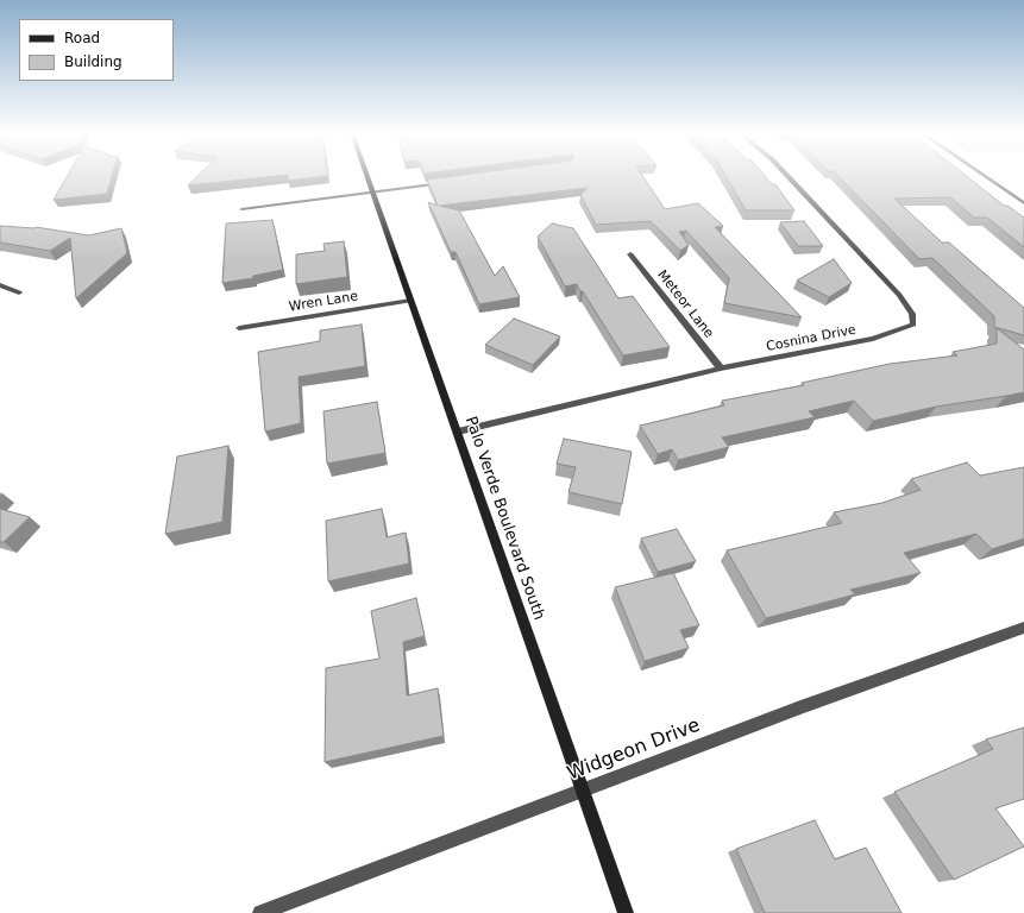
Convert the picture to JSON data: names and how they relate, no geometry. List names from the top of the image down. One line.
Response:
{"streets":{"main road":["Palo Verde Boulevard South"],"street":["Wren Lane","Meteor Lane","Cosnina Drive","Widgeon Drive"]},"crossings":[["Wren Lane","Palo Verde Boulevard South"],["Meteor Lane","Cosnina Drive"],["Cosnina Drive","Palo Verde Boulevard South"],["Palo Verde Boulevard South","Widgeon Drive"]],"legend":["Road","Building"]}
